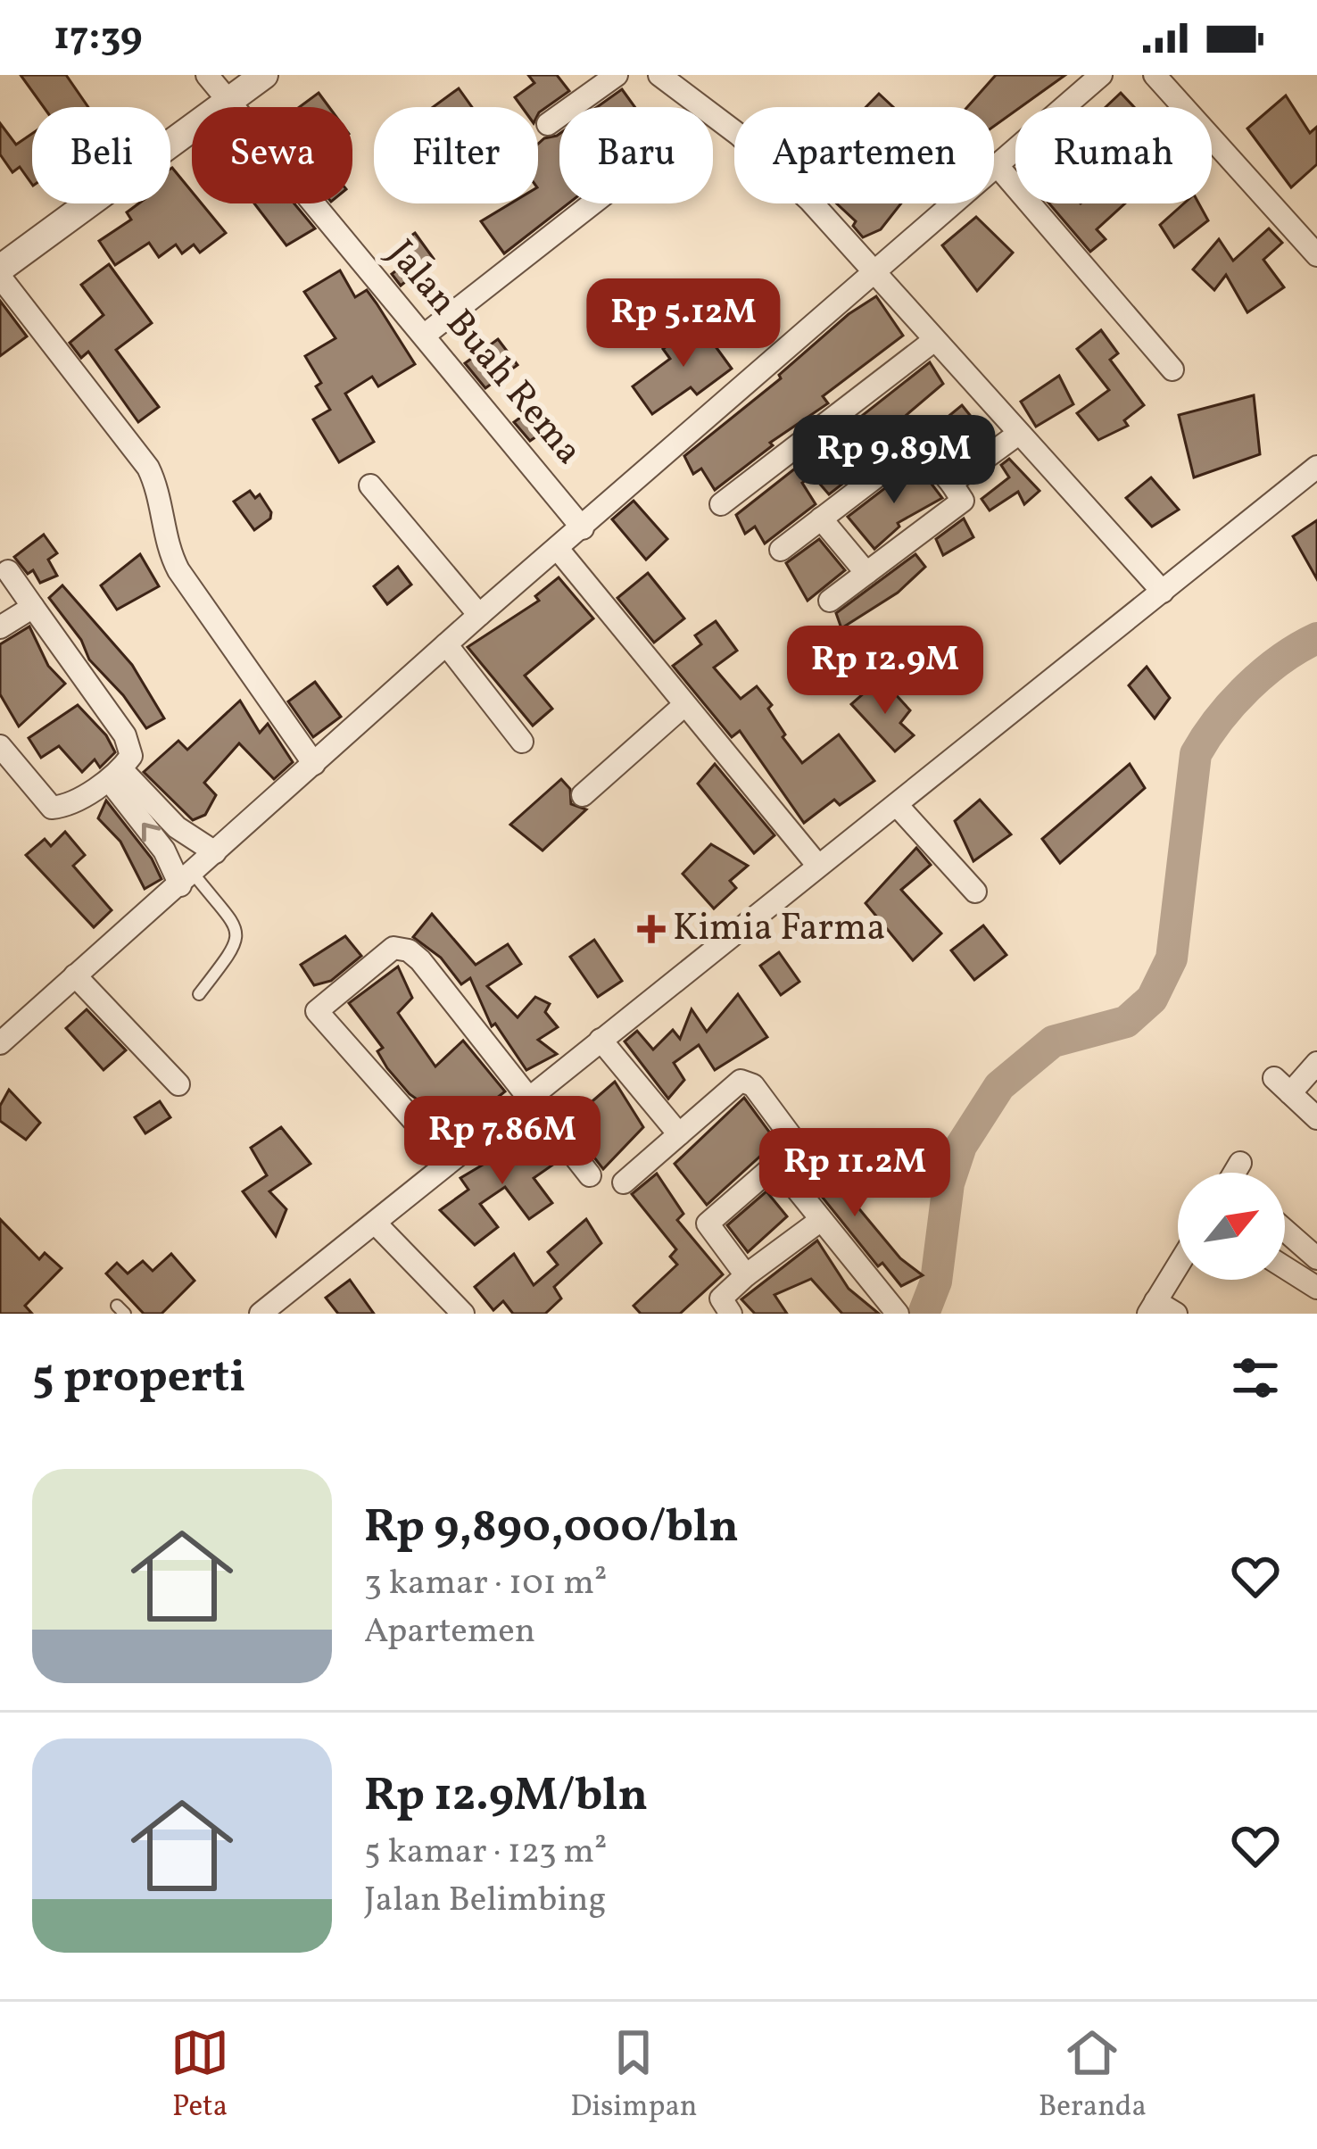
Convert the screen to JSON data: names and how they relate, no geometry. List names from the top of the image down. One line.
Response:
{"streets":{"street":["Jalan Buah Rema"]},"places":{"health":["Kimia Farma"]},"north":"top right","page":{"status":"17:39","chip":["Beli","Sewa","Filter","Baru","Apartemen","Rumah"],"price":["Rp 5.12M","Rp 9.89M","Rp 12.9M","Rp 7.86M","Rp 11.2M"],"heading":"5 properti","list":[{"name":"Rp 9,890,000/bln","note":"3 kamar · 101 m² · Apartemen"},{"name":"Rp 12.9M/bln","note":"5 kamar · 123 m² · Jalan Belimbing"}],"tabs":["Peta","Disimpan","Beranda"]}}
